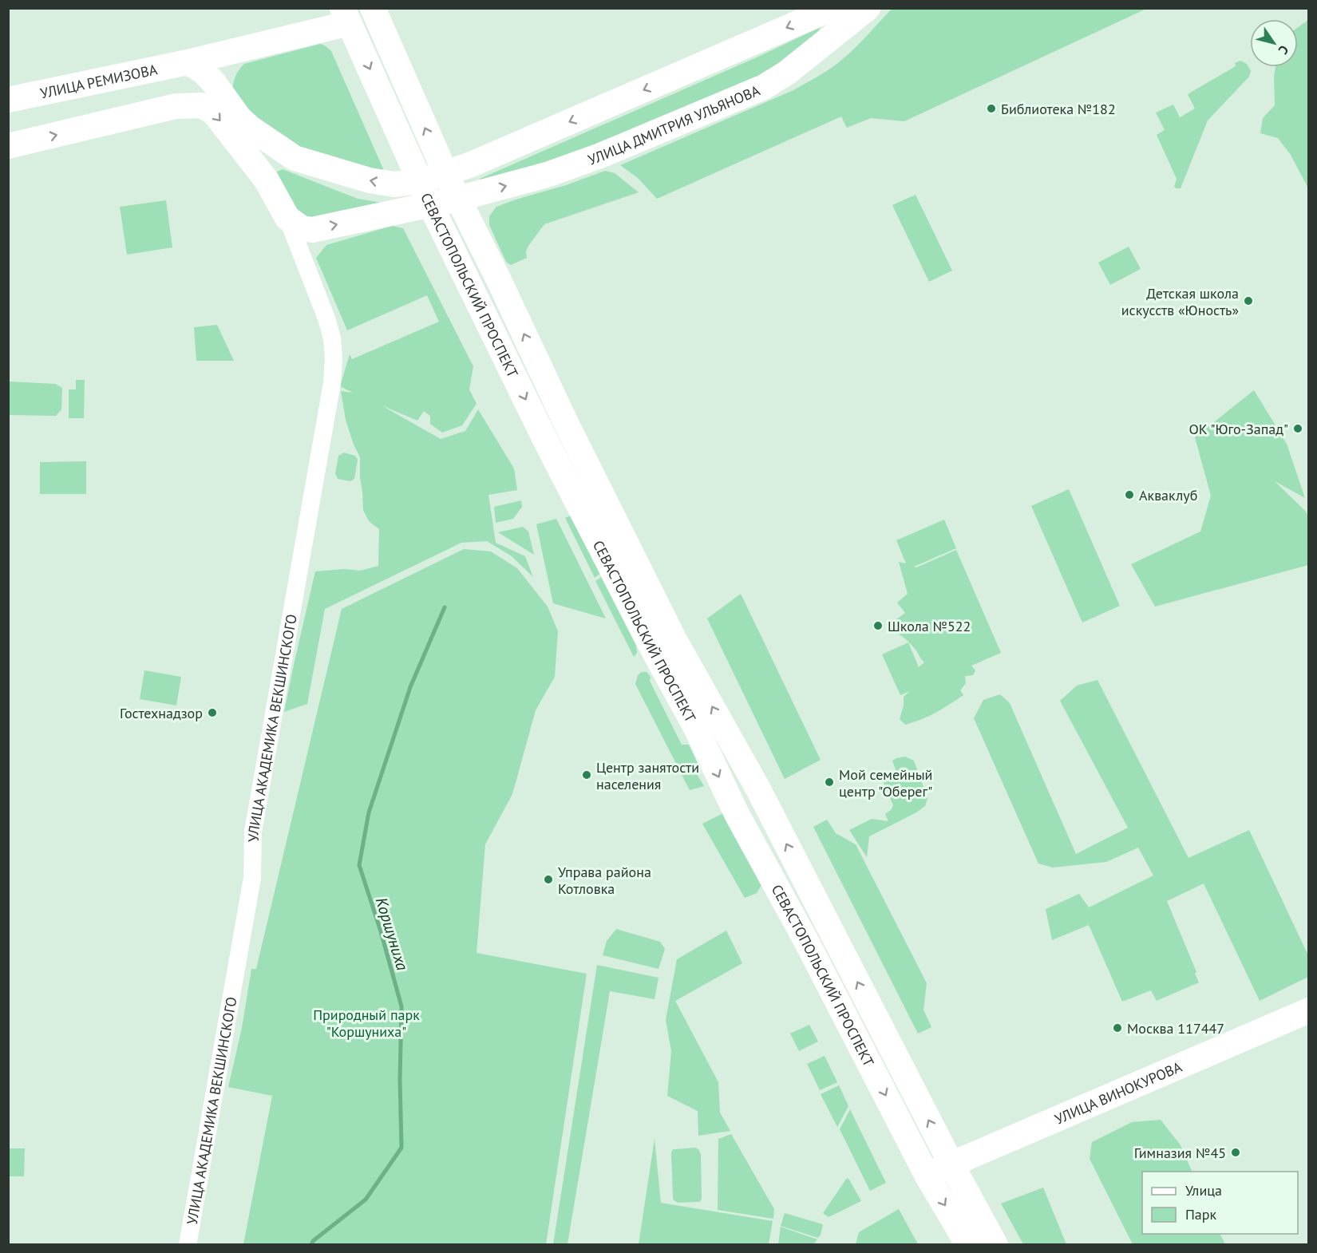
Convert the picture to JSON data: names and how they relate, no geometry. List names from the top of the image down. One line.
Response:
{"streets":{"main road":["УЛИЦА РЕМИЗОВА","УЛИЦА ДМИТРИЯ УЛЬЯНОВА","СЕВАСТОПОЛЬСКИЙ ПРОСПЕКТ","УЛИЦА ВИНОКУРОВА"],"street":["УЛИЦА АКАДЕМИКА ВЕКШИНСКОГО"]},"crossings":[["УЛИЦА РЕМИЗОВА","СЕВАСТОПОЛЬСКИЙ ПРОСПЕКТ"],["УЛИЦА ДМИТРИЯ УЛЬЯНОВА","СЕВАСТОПОЛЬСКИЙ ПРОСПЕКТ"],["СЕВАСТОПОЛЬСКИЙ ПРОСПЕКТ","УЛИЦА ВИНОКУРОВА"]],"water":["Коршуниха"],"parks":["Природный парк \"Коршуниха\""],"places":["Библиотека №182","Детская школа искусств «Юность»","ОК \"Юго-Запад\"","Акваклуб","Школа №522","Гостехнадзор","Центр занятости населения","Мой семейный центр \"Оберег\"","Управа района Котловка","Москва 117447","Гимназия №45"],"legend":["Улица","Парк"],"north":"bottom right"}
